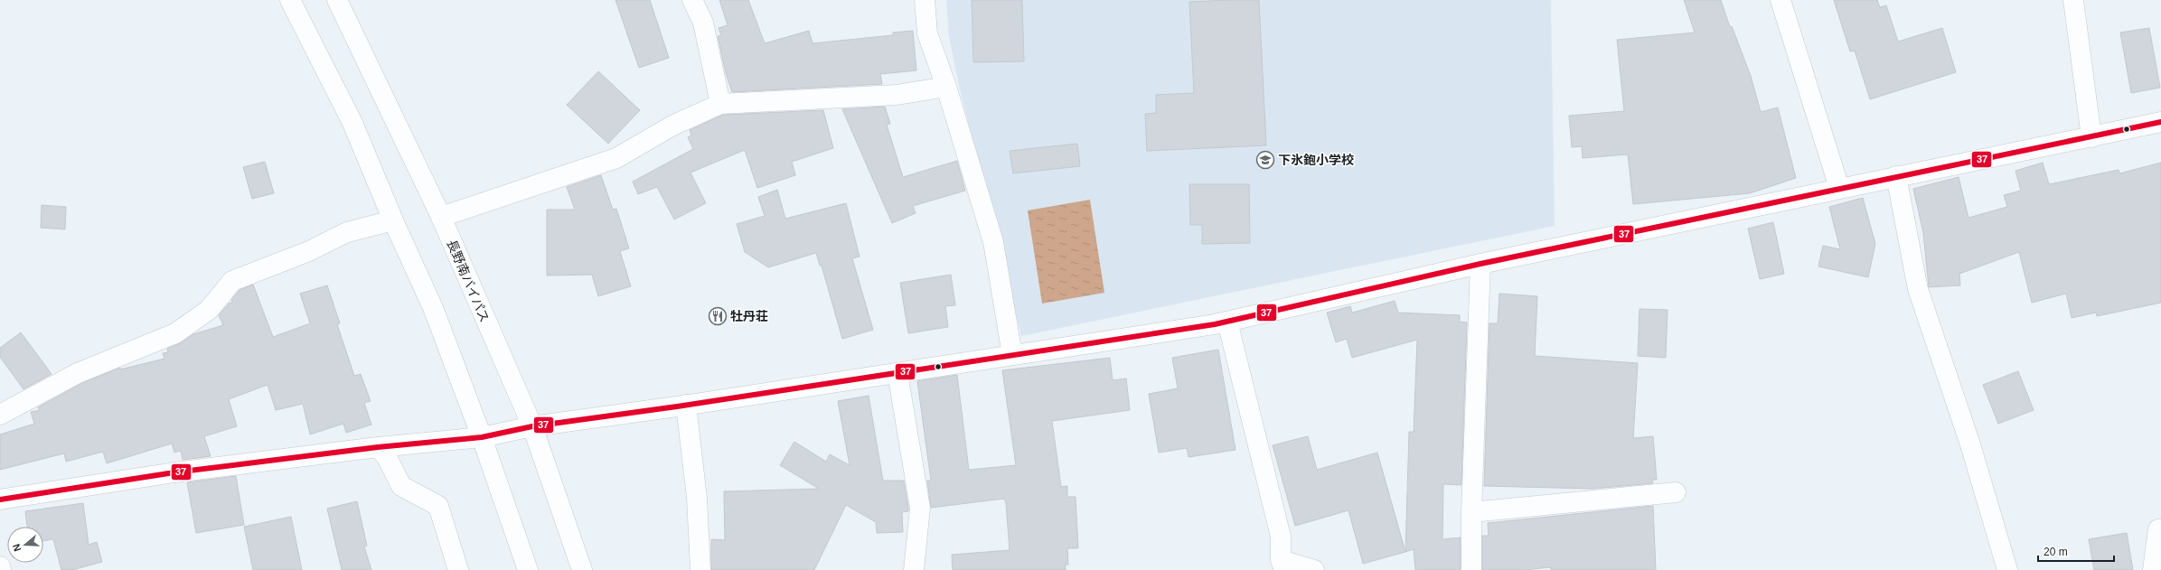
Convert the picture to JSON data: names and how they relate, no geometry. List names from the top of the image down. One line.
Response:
{"streets":{"main road":["長野南バイパス"]},"places":{"school or university":["下氷鉋小学校"],"restaurant":["牡丹荘"]},"lines":["transit line 37"],"scale_bar":"20 m","north":"left"}
